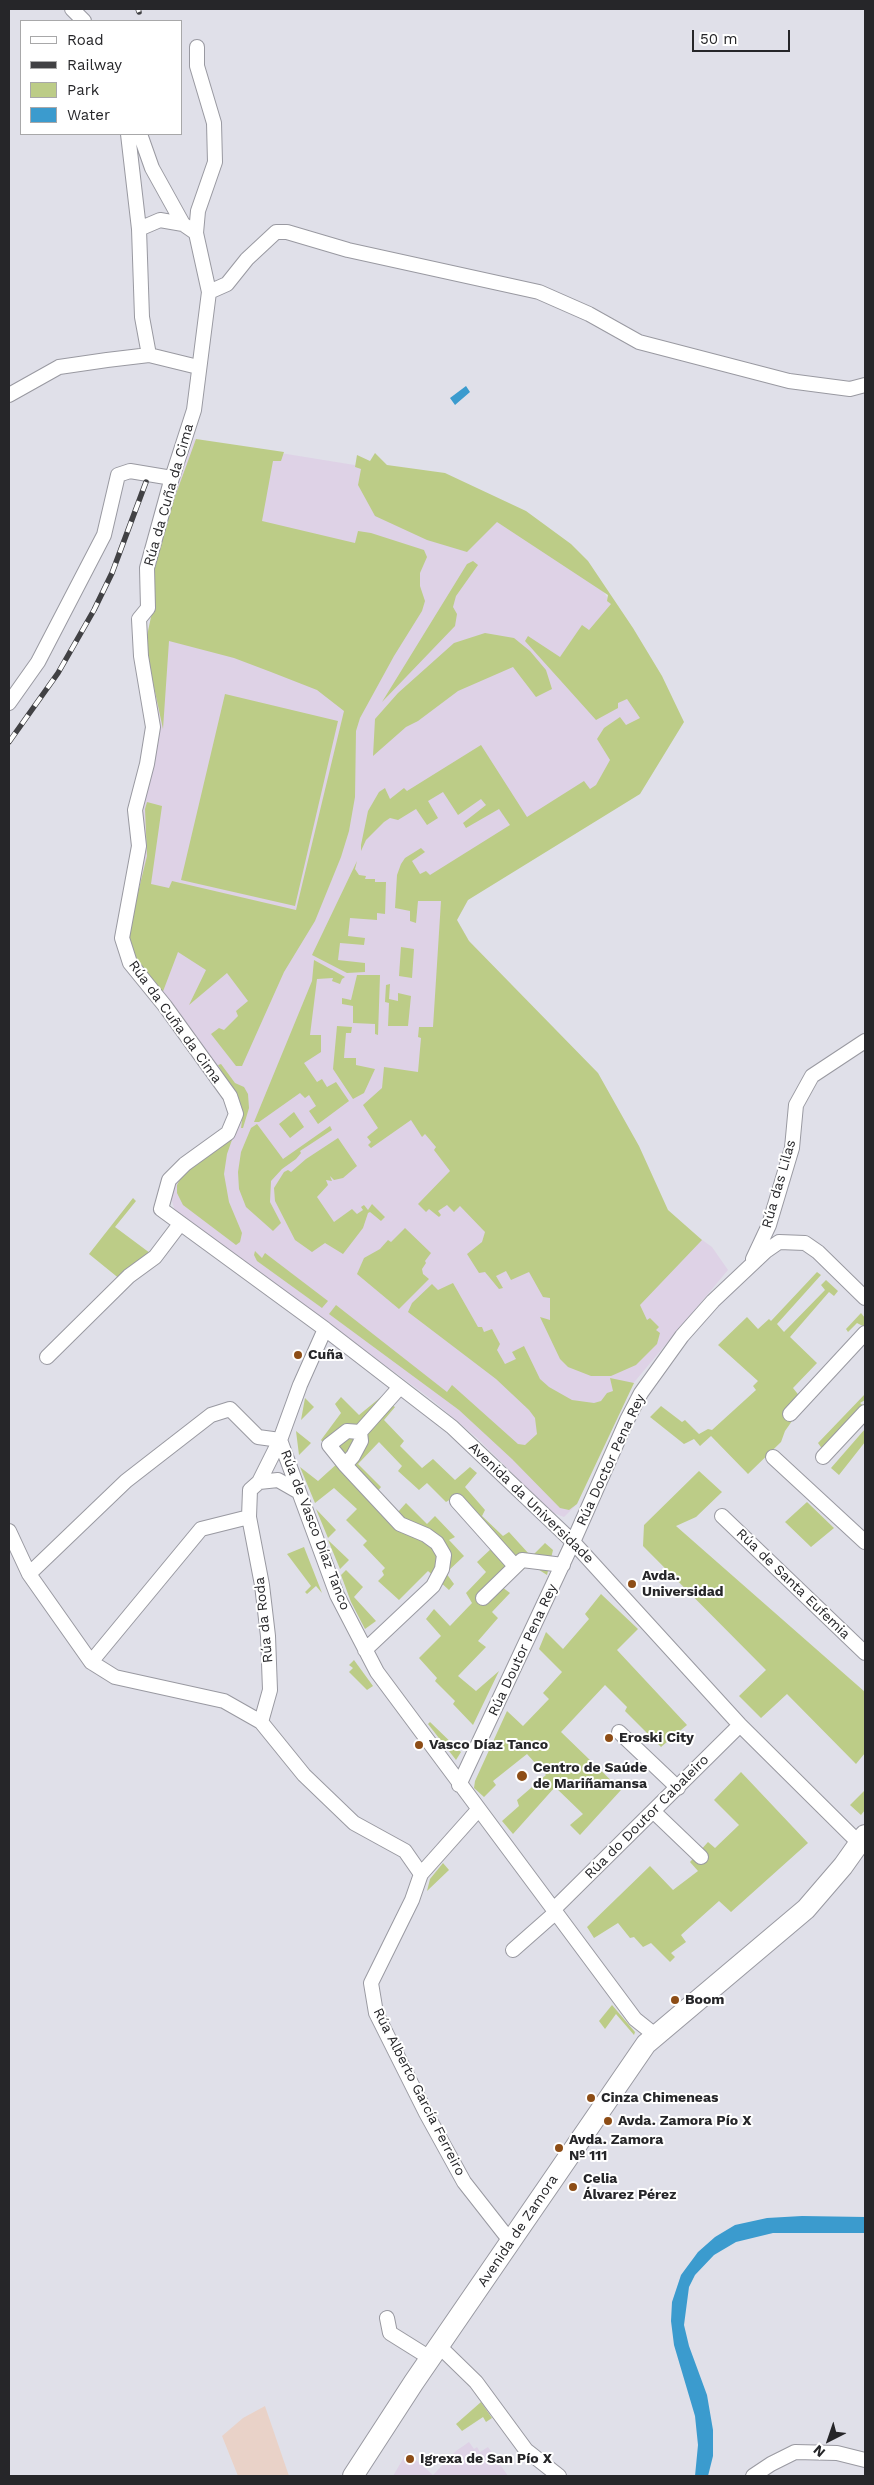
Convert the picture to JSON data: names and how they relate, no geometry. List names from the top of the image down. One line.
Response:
{"streets":{"street":["Rúa da Cuña da Cima","Rúa das Lilas","Rúa Doctor Pena Rey","Avenida da Universidade","Rúa de Vasco Díaz Tanco","Rúa de Santa Eufemia","Rúa da Roda","Rúa Doutor Pena Rey","Rúa do Doutor Cabaleiro","Rúa Alberto García Ferreiro","Avenida de Zamora"]},"crossings":[["Rúa da Cuña da Cima","Avenida da Universidade"],["Rúa das Lilas","Rúa Doctor Pena Rey"],["Rúa Doctor Pena Rey","Avenida da Universidade"],["Rúa Doctor Pena Rey","Rúa Doutor Pena Rey"],["Avenida da Universidade","Rúa de Vasco Díaz Tanco"],["Avenida da Universidade","Rúa Doutor Pena Rey"],["Avenida da Universidade","Rúa do Doutor Cabaleiro"],["Avenida da Universidade","Avenida de Zamora"],["Rúa de Vasco Díaz Tanco","Rúa da Roda"],["Rúa de Vasco Díaz Tanco","Rúa Doutor Pena Rey"],["Rúa de Vasco Díaz Tanco","Rúa do Doutor Cabaleiro"],["Rúa de Vasco Díaz Tanco","Rúa Alberto García Ferreiro"],["Rúa de Vasco Díaz Tanco","Avenida de Zamora"],["Rúa Alberto García Ferreiro","Avenida de Zamora"]],"places":["Cuña","Avda. Universidad","Eroski City","Vasco Díaz Tanco","Centro de Saúde de Mariñamansa","Boom","Cinza Chimeneas","Avda. Zamora Pío X","Avda. Zamora Nº 111","Celia Álvarez Pérez","Igrexa de San Pío X"],"legend":["Road","Railway","Park","Water"],"scale_bar":"50 m","north":"bottom left"}
